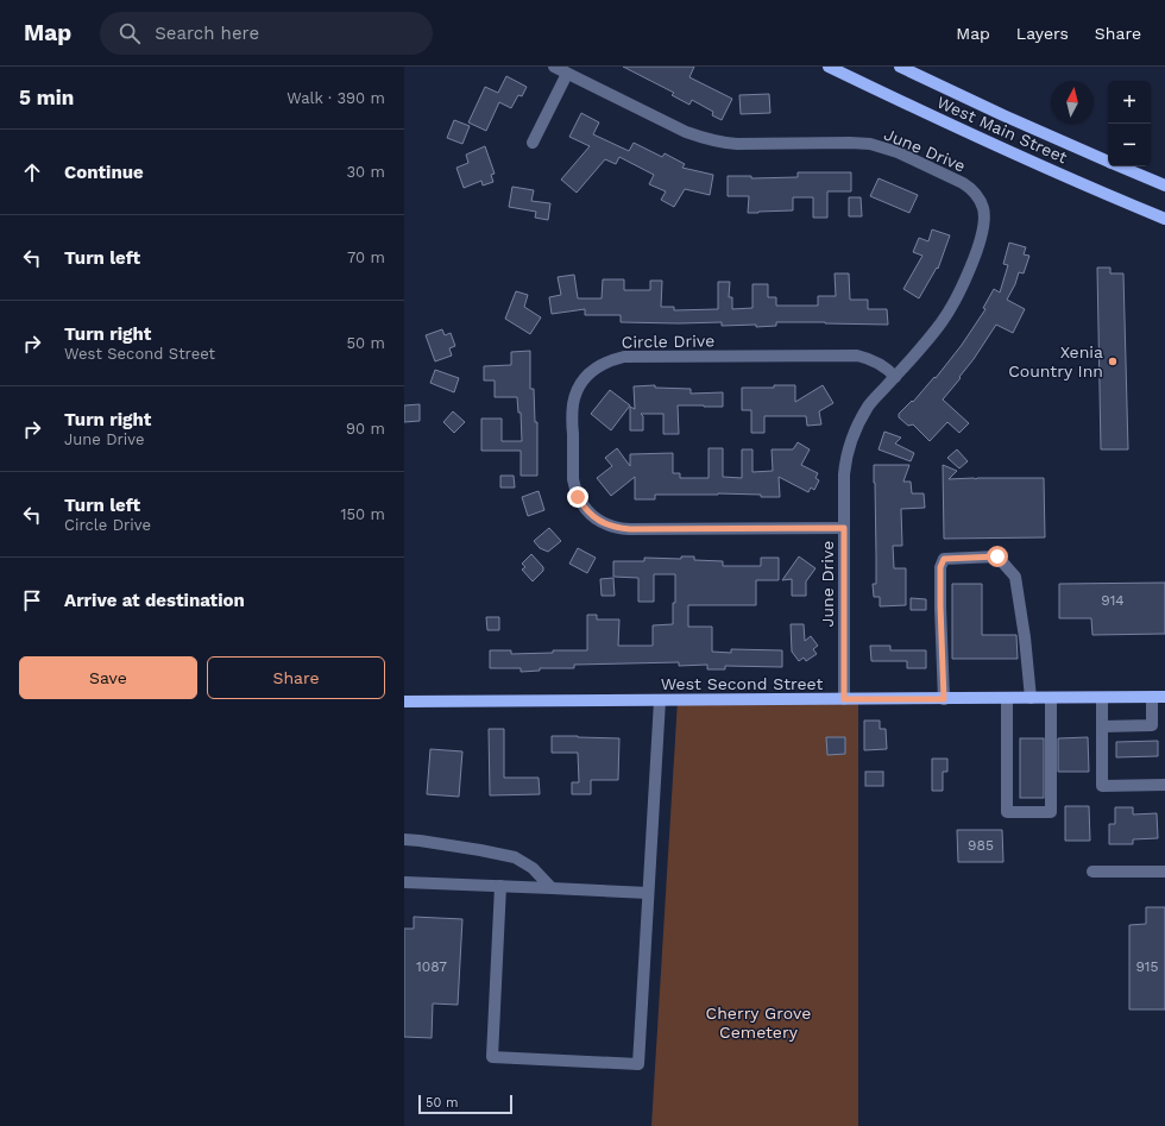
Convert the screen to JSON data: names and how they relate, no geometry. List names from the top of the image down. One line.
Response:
{"streets":{"main road":["West Main Street","West Second Street"],"street":["June Drive","Circle Drive"]},"crossings":[["June Drive","Circle Drive"],["June Drive","West Second Street"]],"parks":["Cherry Grove Cemetery"],"places":["Xenia Country Inn"],"house_numbers":["914","985","1087","915"],"scale_bar":"50 m","north":"top","page":{"header":"Map","search":"Search here","nav":["Map","Layers","Share"],"heading":["5 min","Walk · 390 m"],"map_buttons":["+","−"],"list":[["Continue","30 m"],["Turn left","70 m"],["Turn right","West Second Street","50 m"],["Turn right","June Drive","90 m"],["Turn left","Circle Drive","150 m"],"Arrive at destination"],"buttons":["Save","Share"],"scale":"50 m"}}
